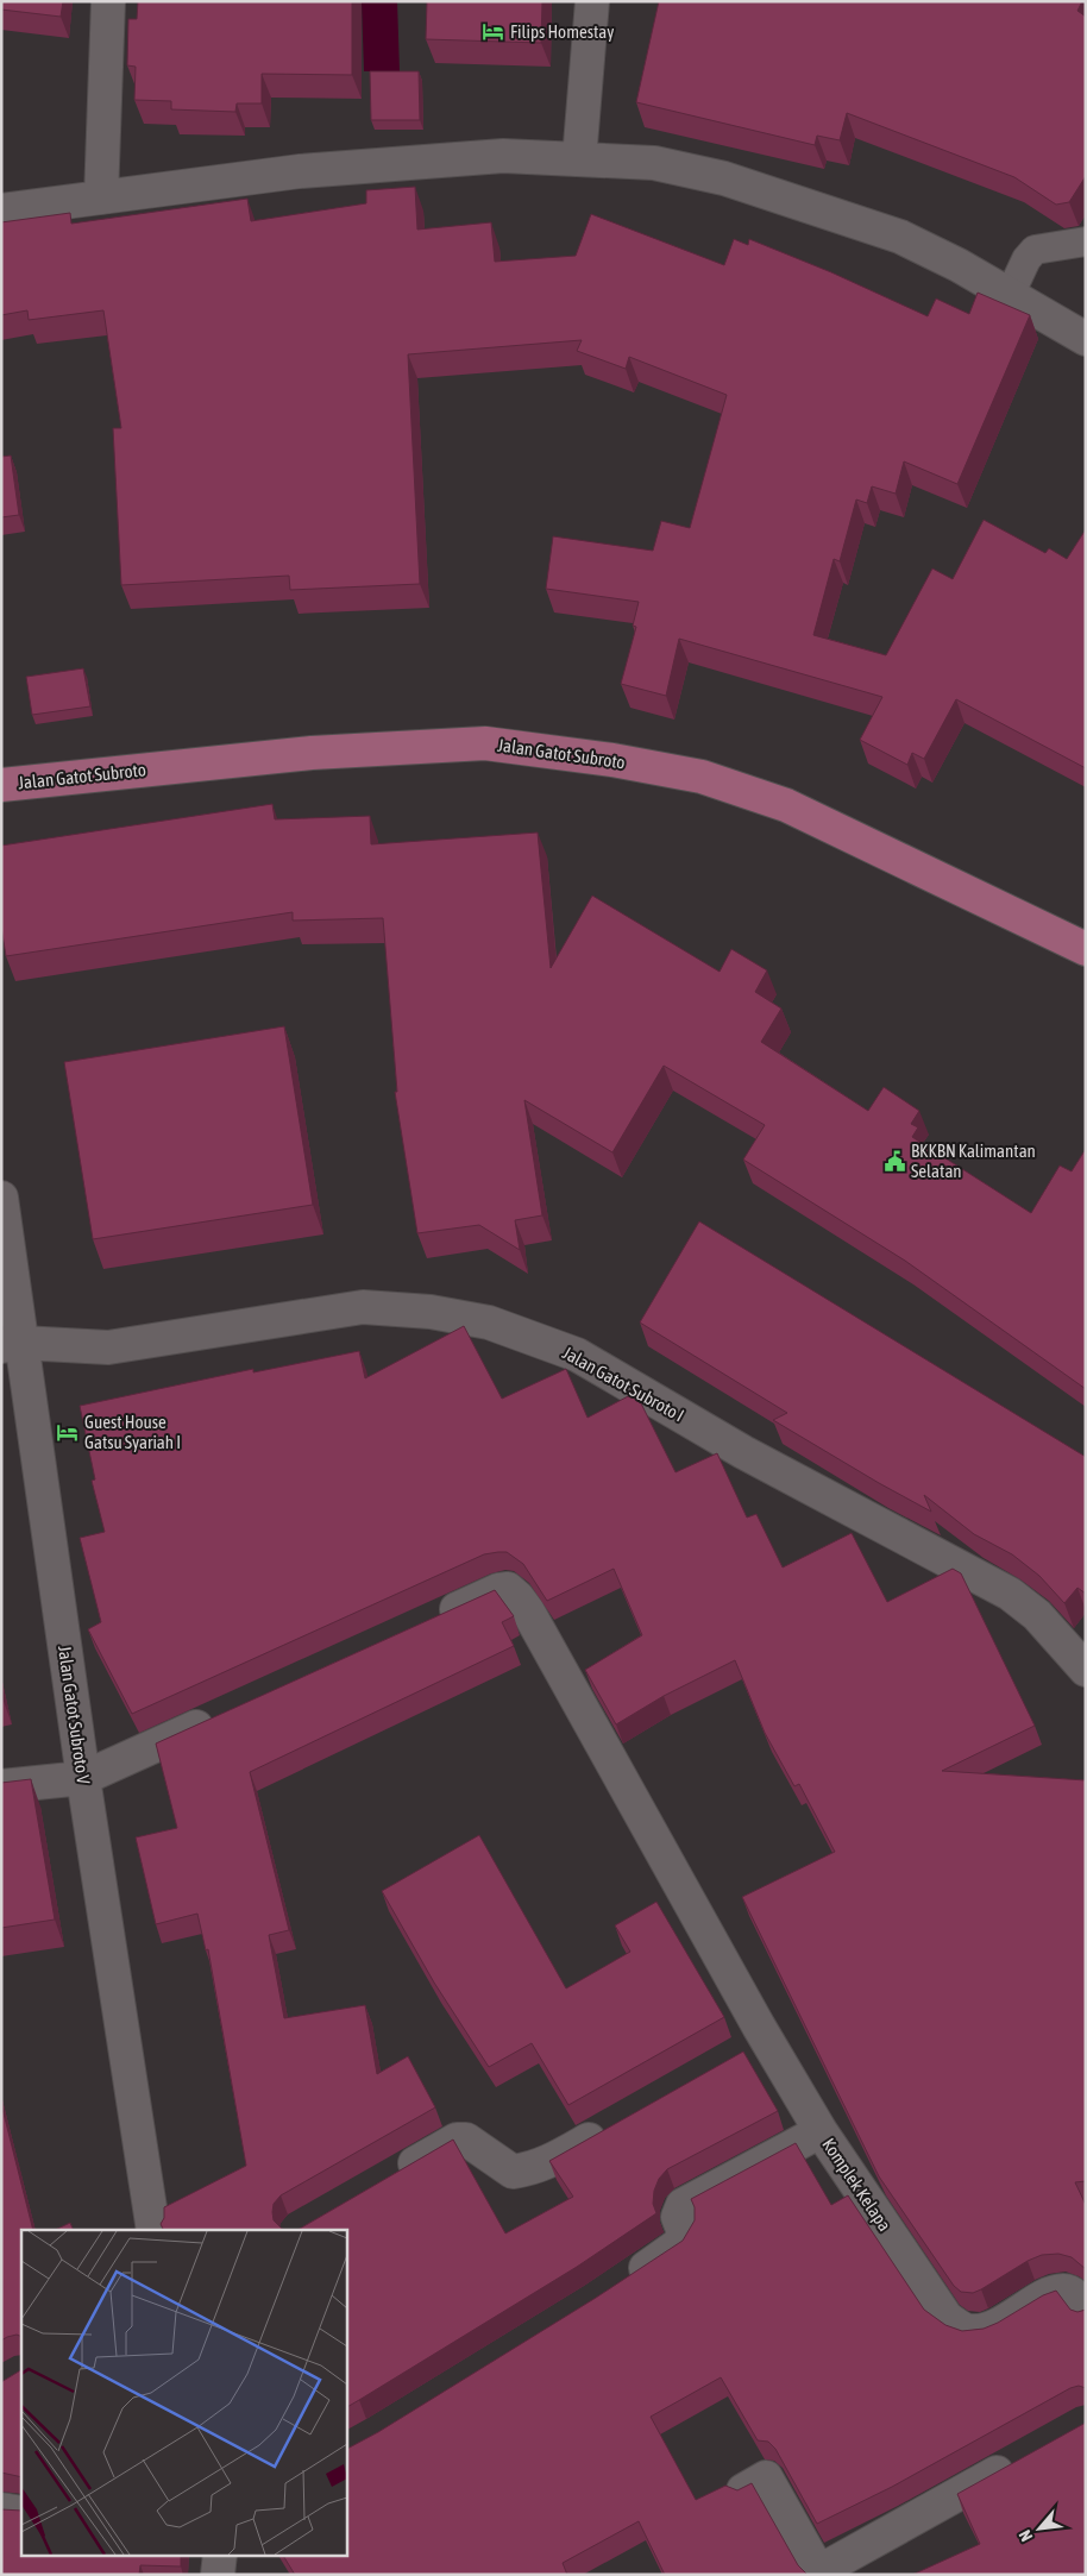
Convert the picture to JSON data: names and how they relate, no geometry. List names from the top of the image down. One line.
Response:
{"streets":{"main road":["Jalan Gatot Subroto"],"street":["Jalan Gatot Subroto I","Jalan Gatot Subroto V","Komplek Kelapa"]},"crossings":[["Jalan Gatot Subroto I","Jalan Gatot Subroto V"]],"places":{"hotel":["Filips Homestay","Guest House Gatsu Syariah I"],"public building":["BKKBN Kalimantan Selatan"]},"north":"bottom left"}
